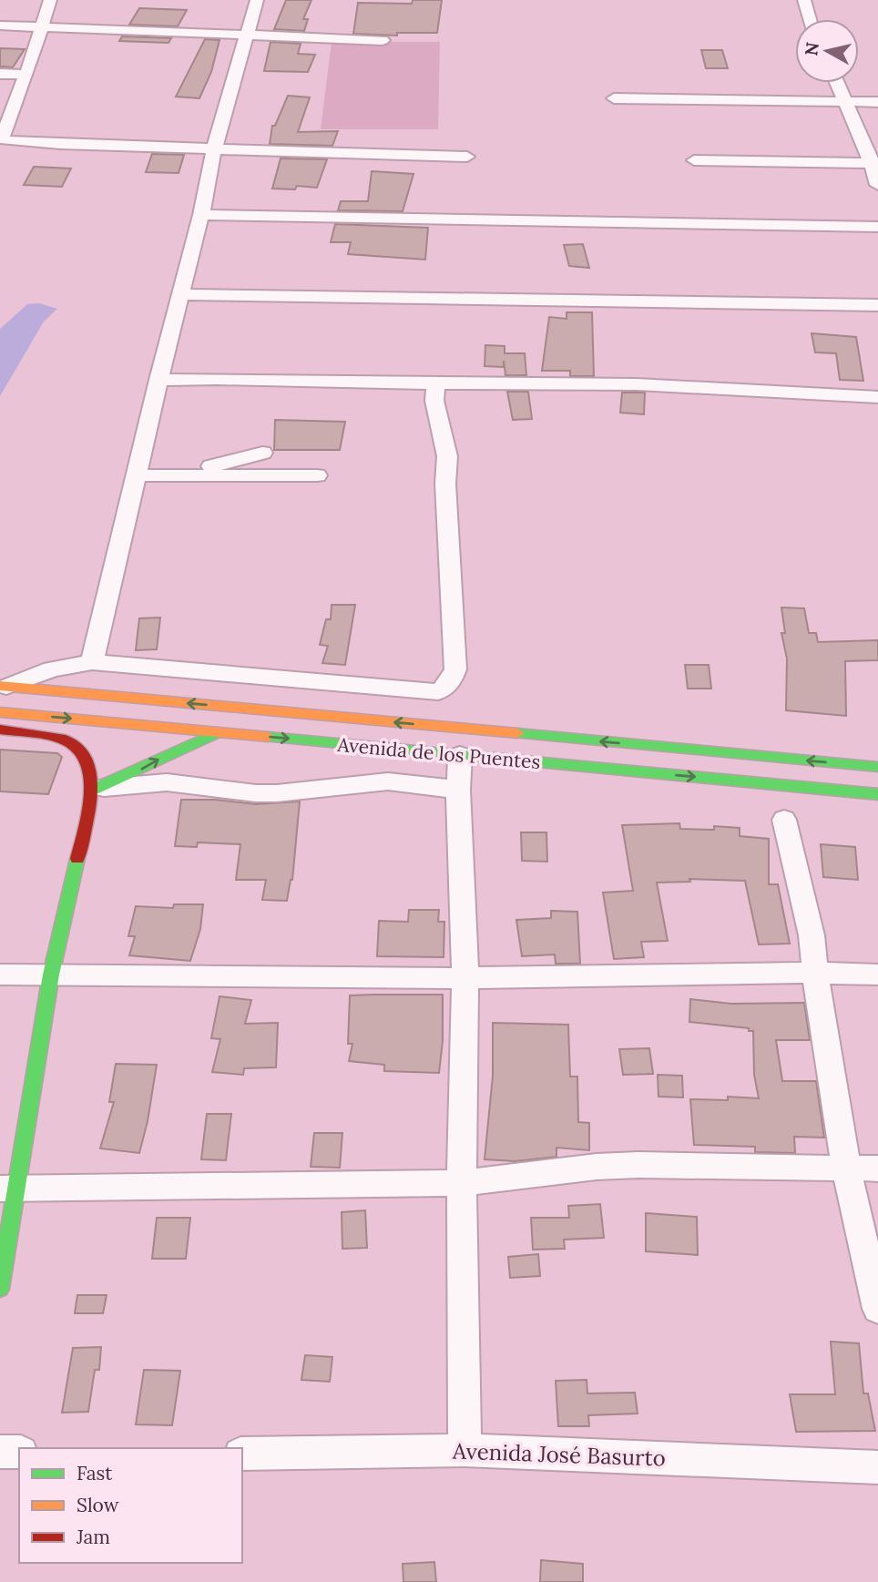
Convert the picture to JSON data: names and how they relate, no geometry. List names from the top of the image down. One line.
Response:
{"streets":{"main road":["Avenida de los Puentes"],"street":["Avenida José Basurto"]},"legend":["Fast","Slow","Jam"],"north":"left"}
